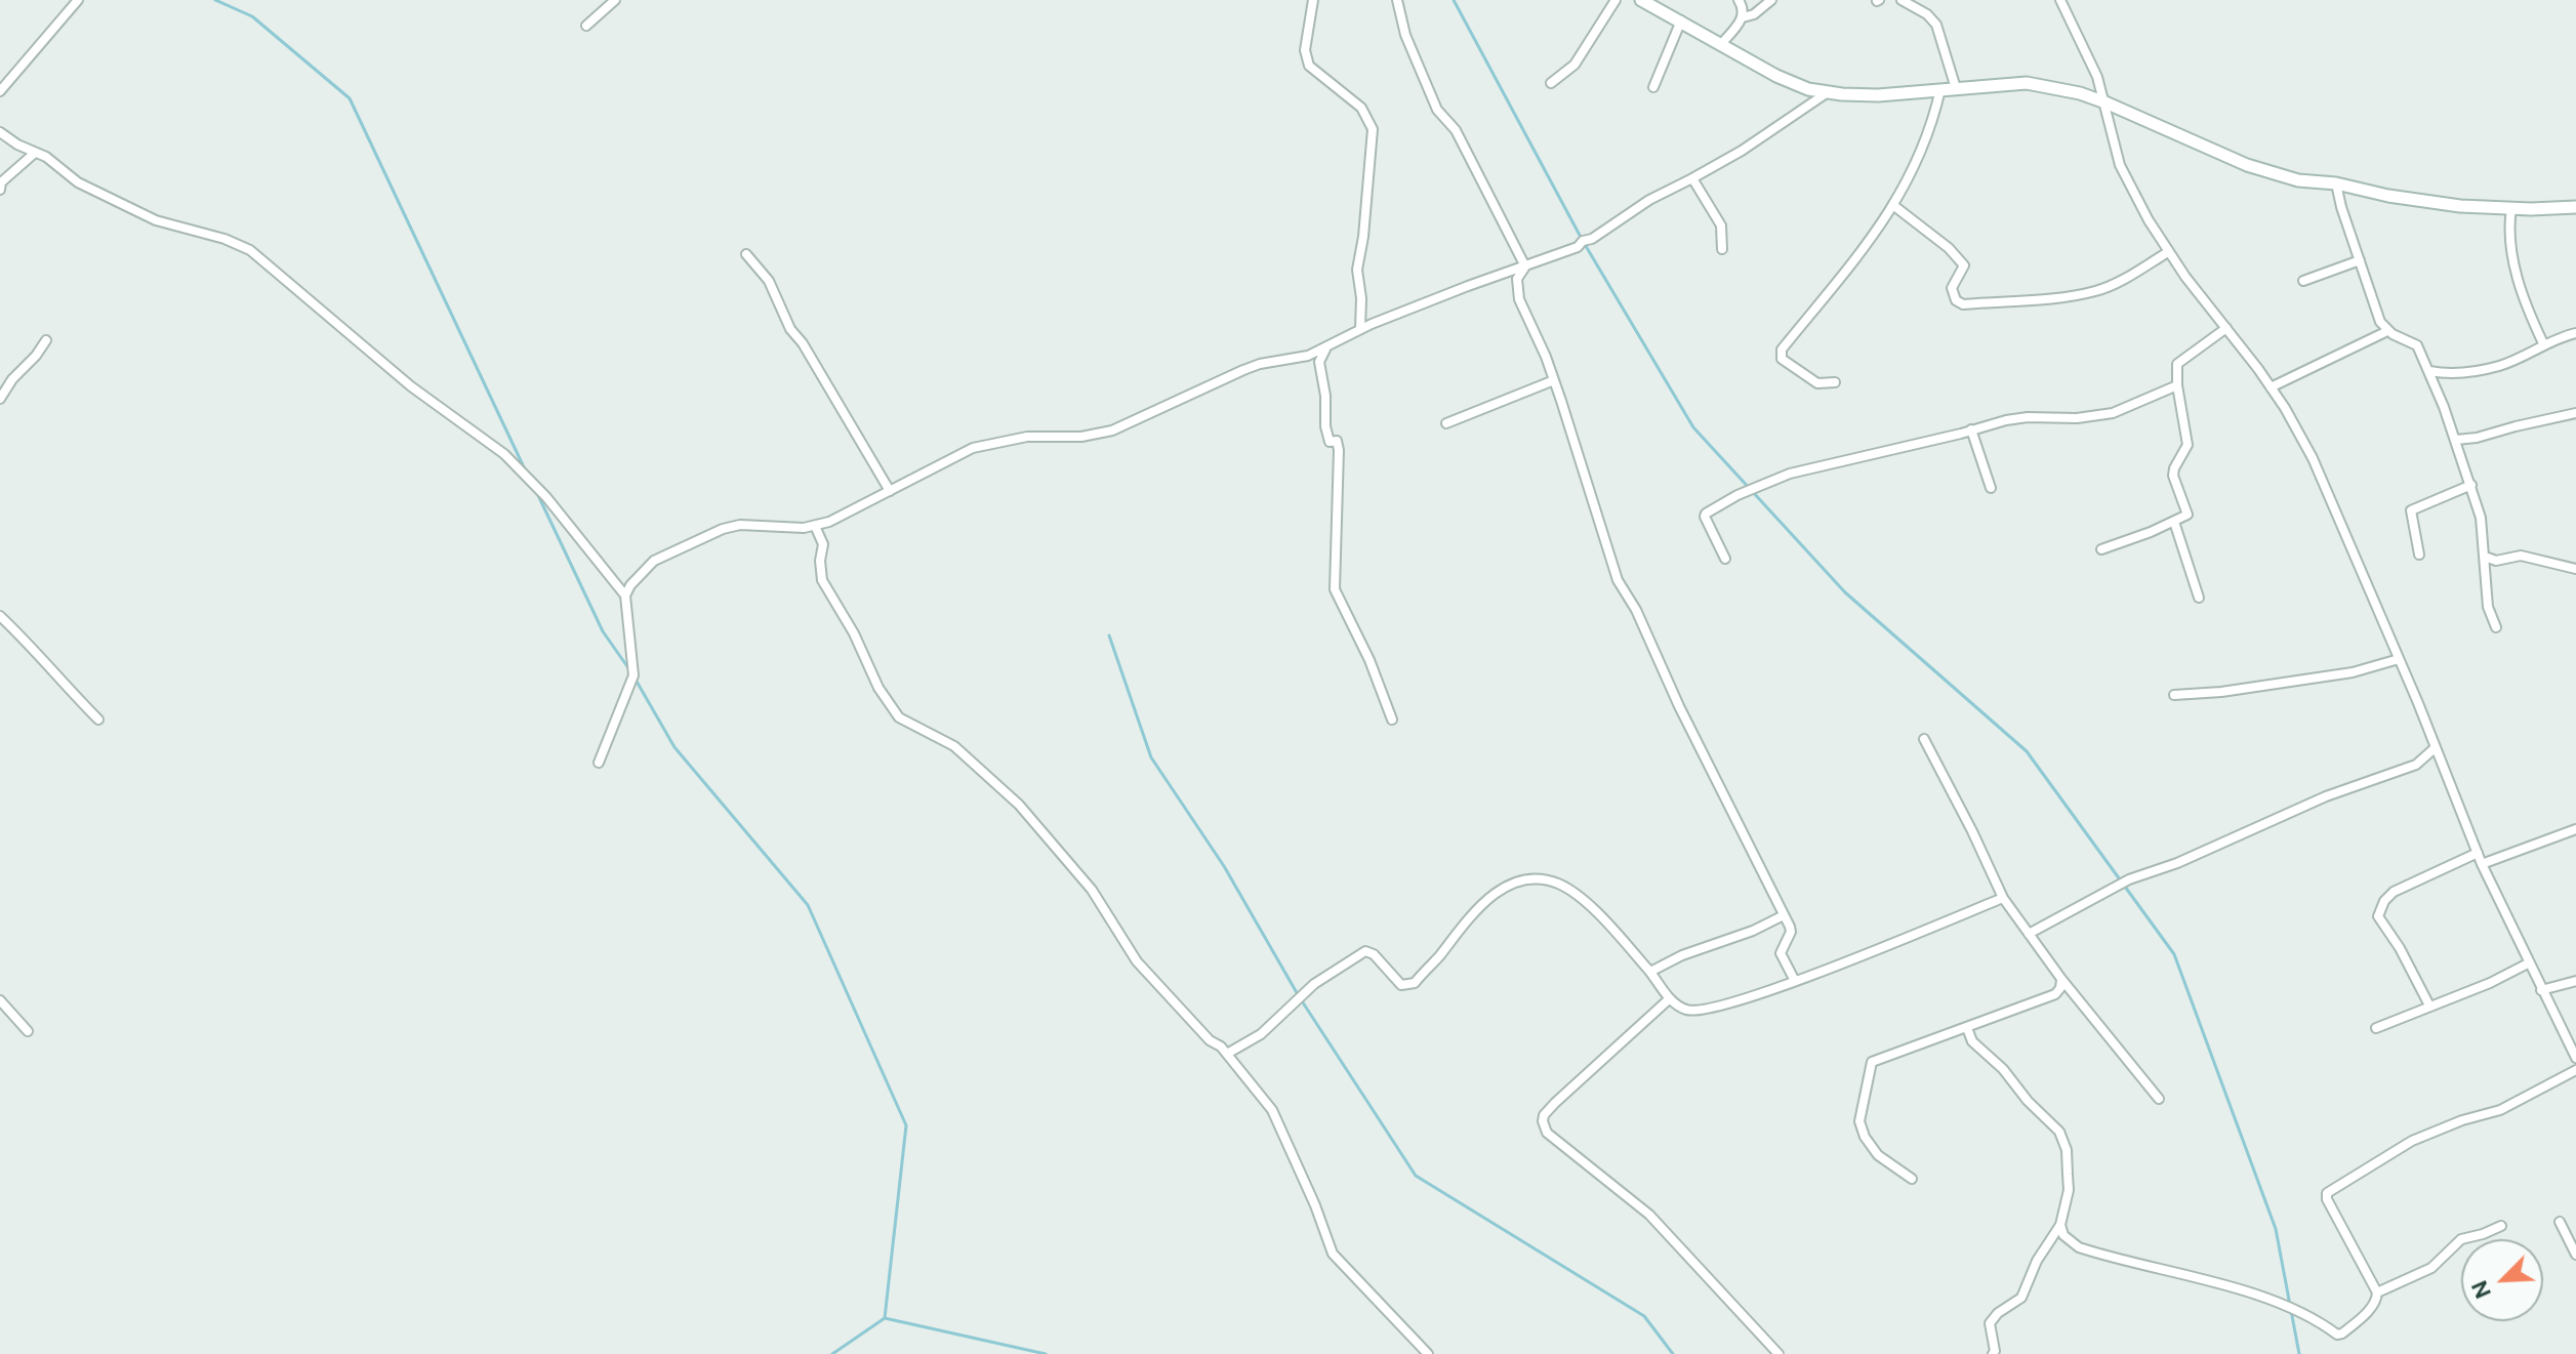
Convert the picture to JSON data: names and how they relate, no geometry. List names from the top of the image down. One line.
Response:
{"north":"bottom left"}
